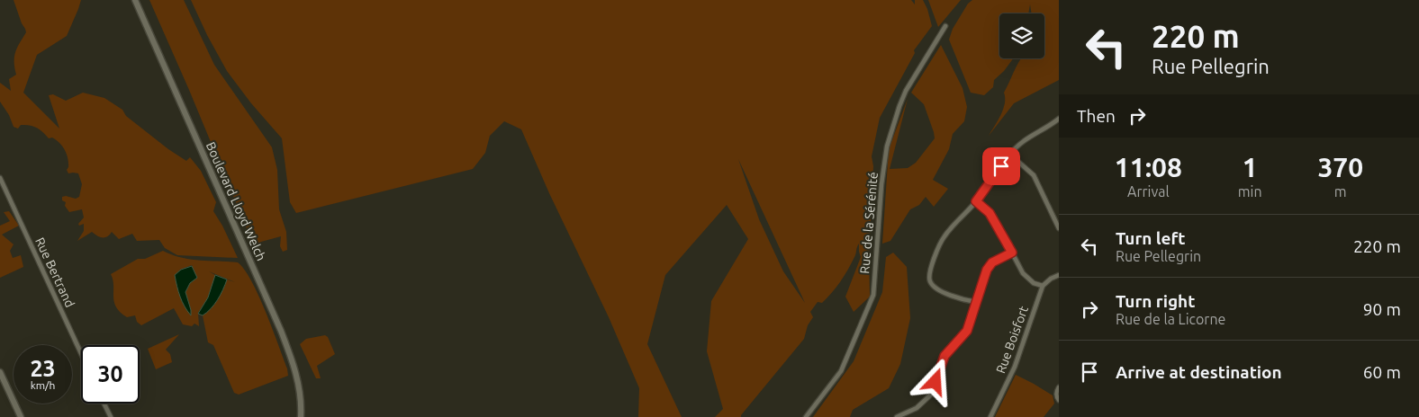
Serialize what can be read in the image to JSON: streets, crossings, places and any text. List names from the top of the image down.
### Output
{
  "streets": {
    "main road": ["Boulevard Lloyd Welch"],
    "street": ["Rue de la Sérénité", "Rue Bertrand", "Rue Boisfort"]
  },
  "page": {
    "turn": ["220 m", "Rue Pellegrin"],
    "then": "Then",
    "eta": [
      "11:08",
      "Arrival",
      "1",
      "min",
      "370",
      "m"
    ],
    "list": [
      {
        "name": "Turn left",
        "note": "Rue Pellegrin",
        "value": "220 m"
      },
      {
        "name": "Turn right",
        "note": "Rue de la Licorne",
        "value": "90 m"
      },
      {
        "name": "Arrive at destination",
        "value": "60 m"
      }
    ],
    "speed": "23 km/h",
    "limit": "30"
  }
}
